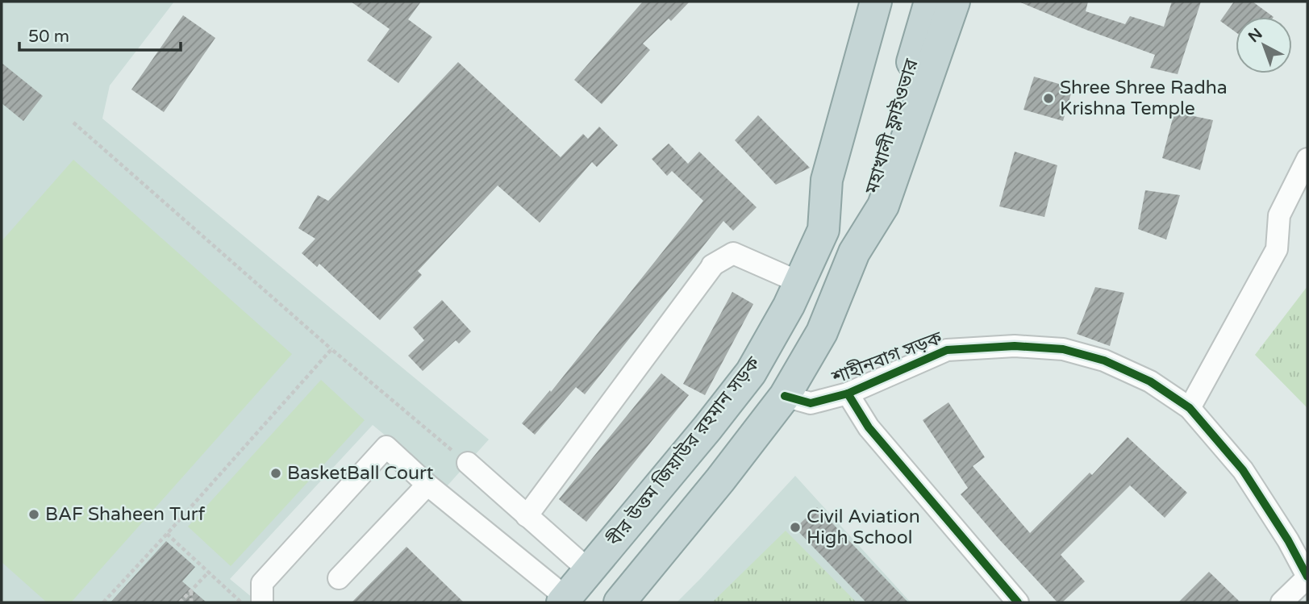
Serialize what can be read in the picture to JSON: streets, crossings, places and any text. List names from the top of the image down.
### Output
{
  "streets": {
    "highway": ["মহাখালী ফ্লাইওভার", "বীর উত্তম জিয়াউর রহমান সড়ক"],
    "street": ["শাহীনবাগ সড়ক"]
  },
  "crossings": [
    ["মহাখালী ফ্লাইওভার", "বীর উত্তম জিয়াউর রহমান সড়ক"]
  ],
  "places": [
    "Shree Shree Radha Krishna Temple",
    "BasketBall Court",
    "BAF Shaheen Turf",
    "Civil Aviation High School"
  ],
  "scale_bar": "50 m",
  "north": "top left"
}
